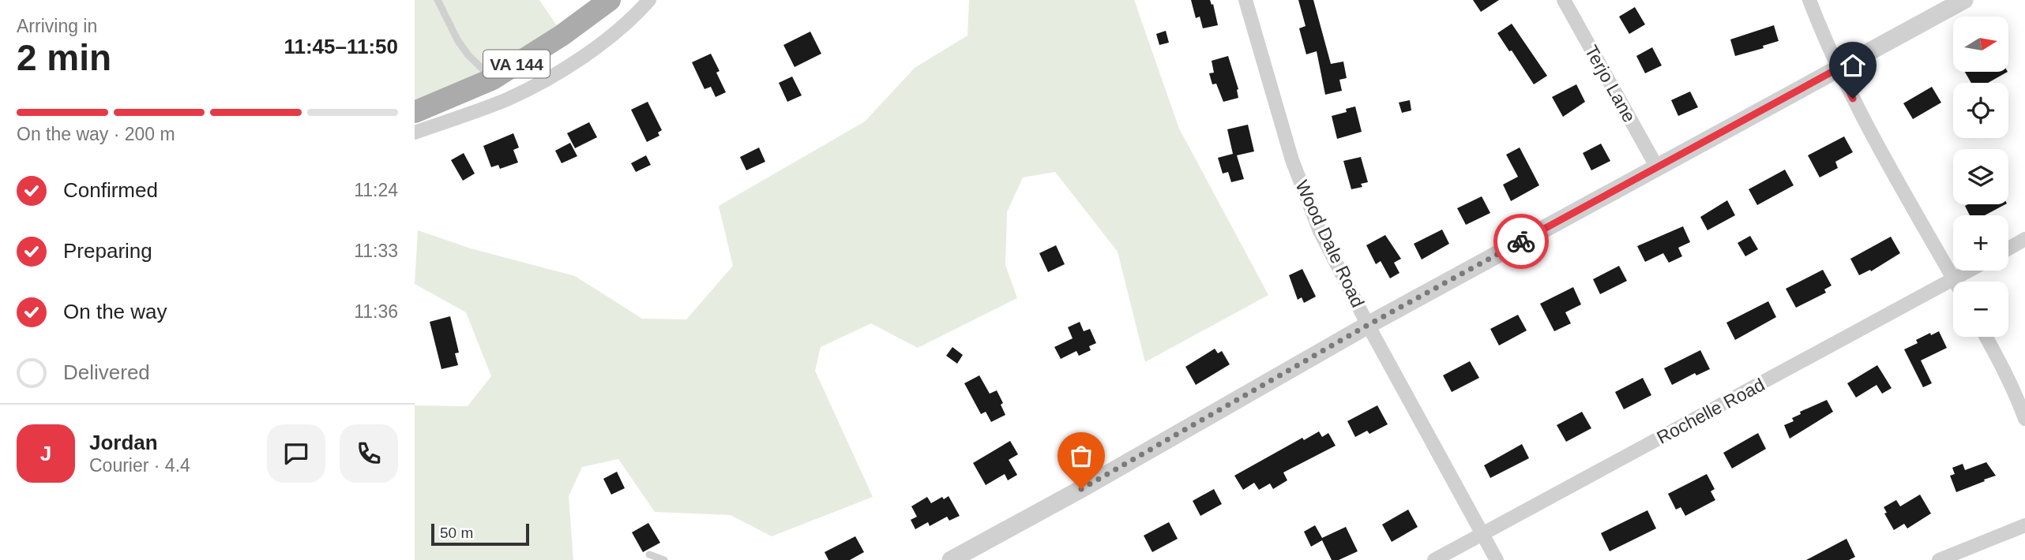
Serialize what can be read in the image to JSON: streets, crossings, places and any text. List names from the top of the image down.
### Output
{
  "streets": {
    "main road": ["VA 144"],
    "street": ["Terjo Lane", "Wood Dale Road", "Rochelle Road"]
  },
  "crossings": [
    ["Wood Dale Road", "Rochelle Road"]
  ],
  "scale_bar": "50 m",
  "north": "right",
  "page": {
    "heading": ["2 min", "Arriving in", "11:45–11:50"],
    "panel": ["Jordan", "Courier · 4.4"],
    "map_buttons": ["+", "−"],
    "bar": "On the way · 200 m",
    "list": [
      ["Confirmed", "11:24"],
      ["Preparing", "11:33"],
      ["On the way", "11:36"],
      "Delivered"
    ],
    "round": "J",
    "scale": "50 m"
  }
}
